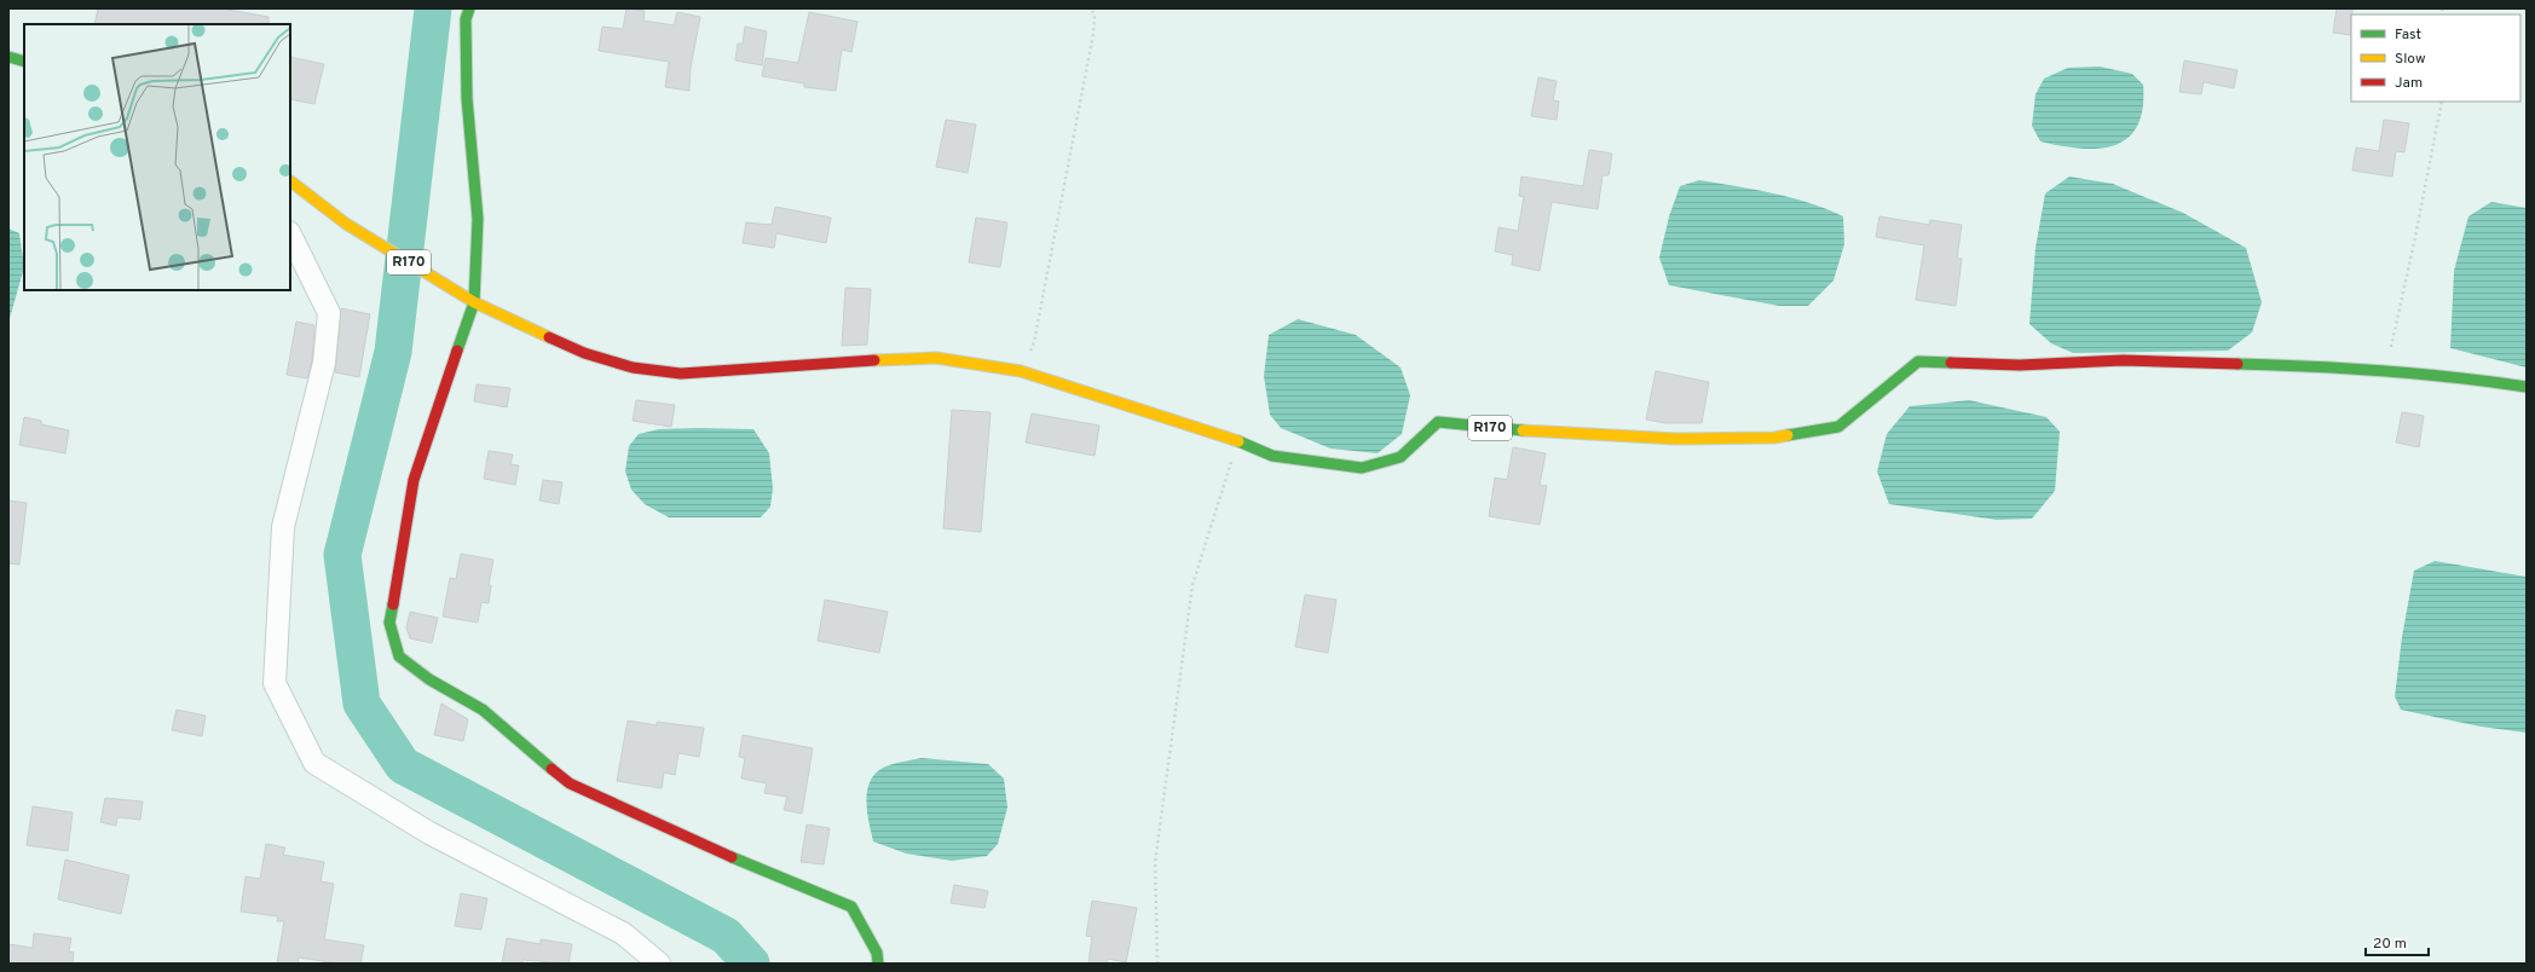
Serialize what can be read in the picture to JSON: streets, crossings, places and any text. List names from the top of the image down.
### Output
{
  "streets": {
    "main road": ["R170"]
  },
  "legend": ["Fast", "Slow", "Jam"],
  "scale_bar": "20 m"
}
